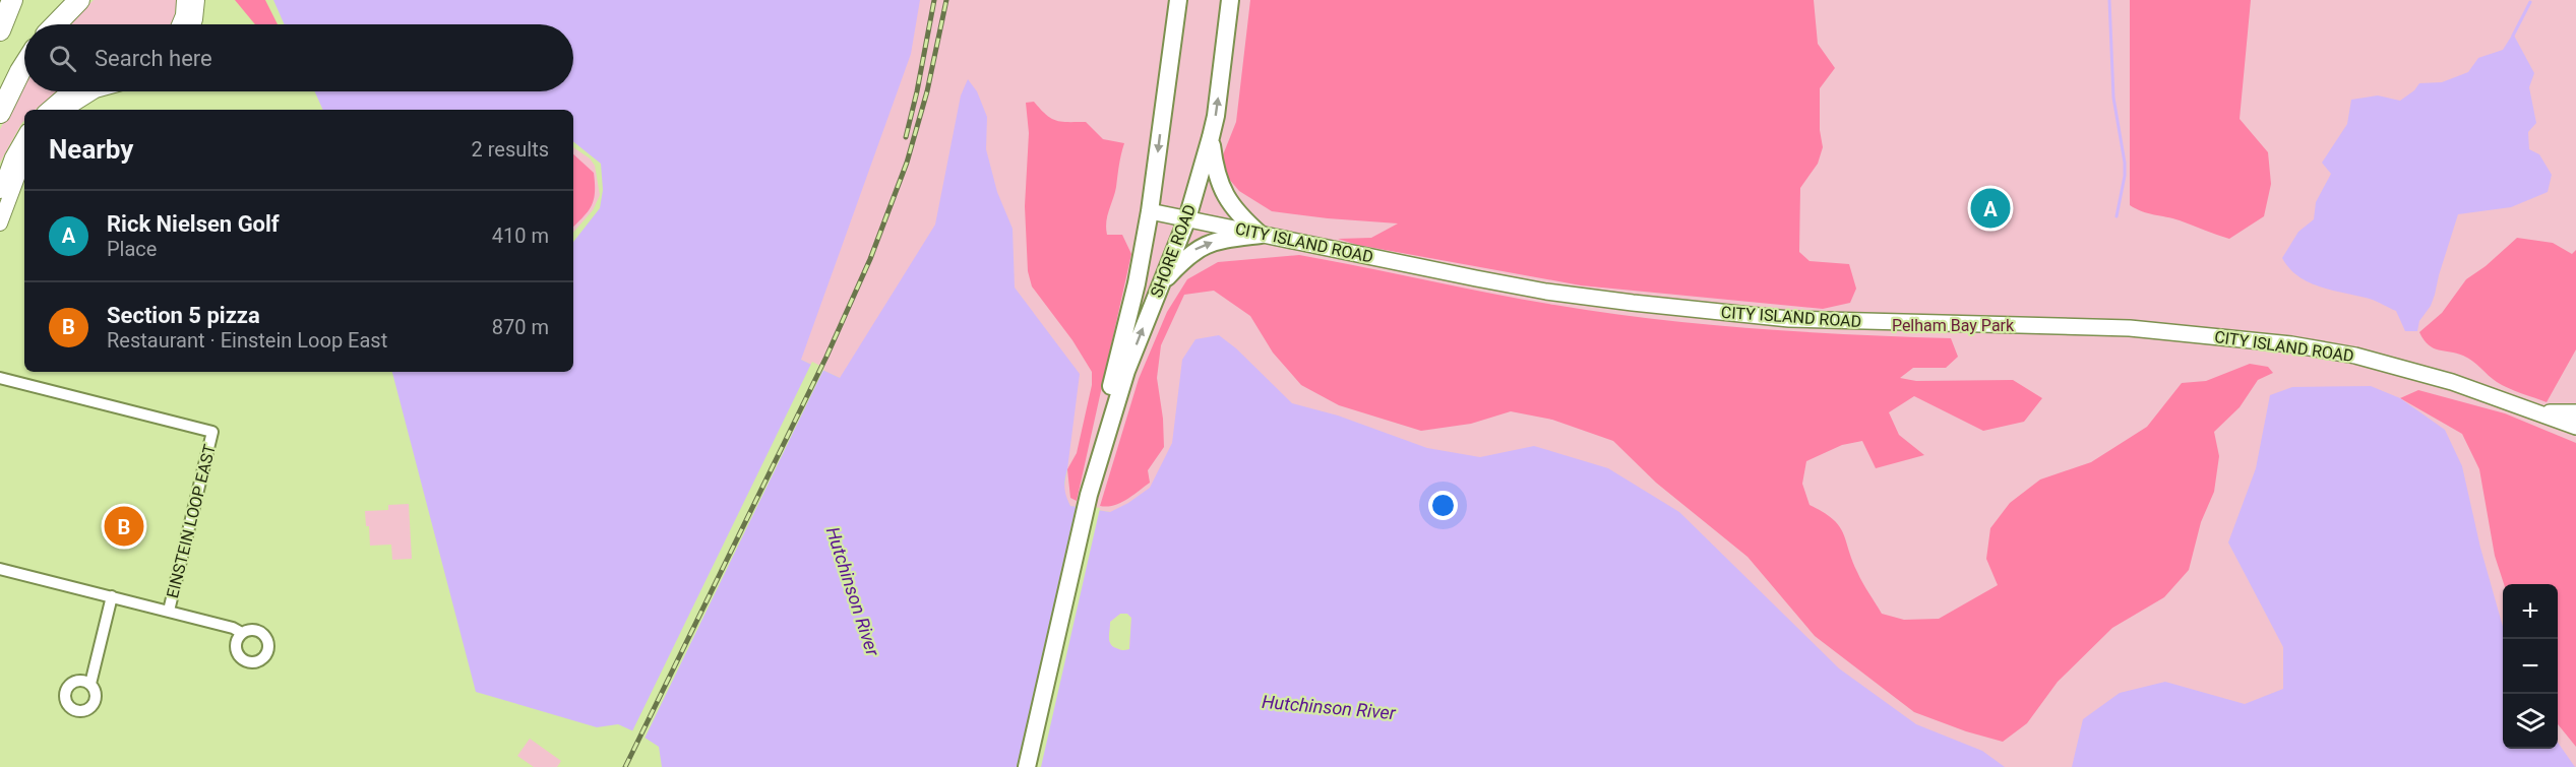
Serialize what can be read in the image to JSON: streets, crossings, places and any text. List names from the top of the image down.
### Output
{
  "streets": {
    "main road": ["CITY ISLAND ROAD", "SHORE ROAD"],
    "street": ["EINSTEIN LOOP EAST"]
  },
  "crossings": [
    ["CITY ISLAND ROAD", "SHORE ROAD"]
  ],
  "water": ["Hutchinson River"],
  "parks": ["Pelham Bay Park"],
  "page": {
    "search": "Search here",
    "heading": ["Nearby", "2 results"],
    "pins": ["A", "B"],
    "list": [
      {
        "mark": "A",
        "name": "Rick Nielsen Golf",
        "note": "Place",
        "value": "410 m"
      },
      {
        "mark": "B",
        "name": "Section 5 pizza",
        "note": "Restaurant · Einstein Loop East",
        "value": "870 m"
      }
    ],
    "map_buttons": ["+", "−"]
  }
}
